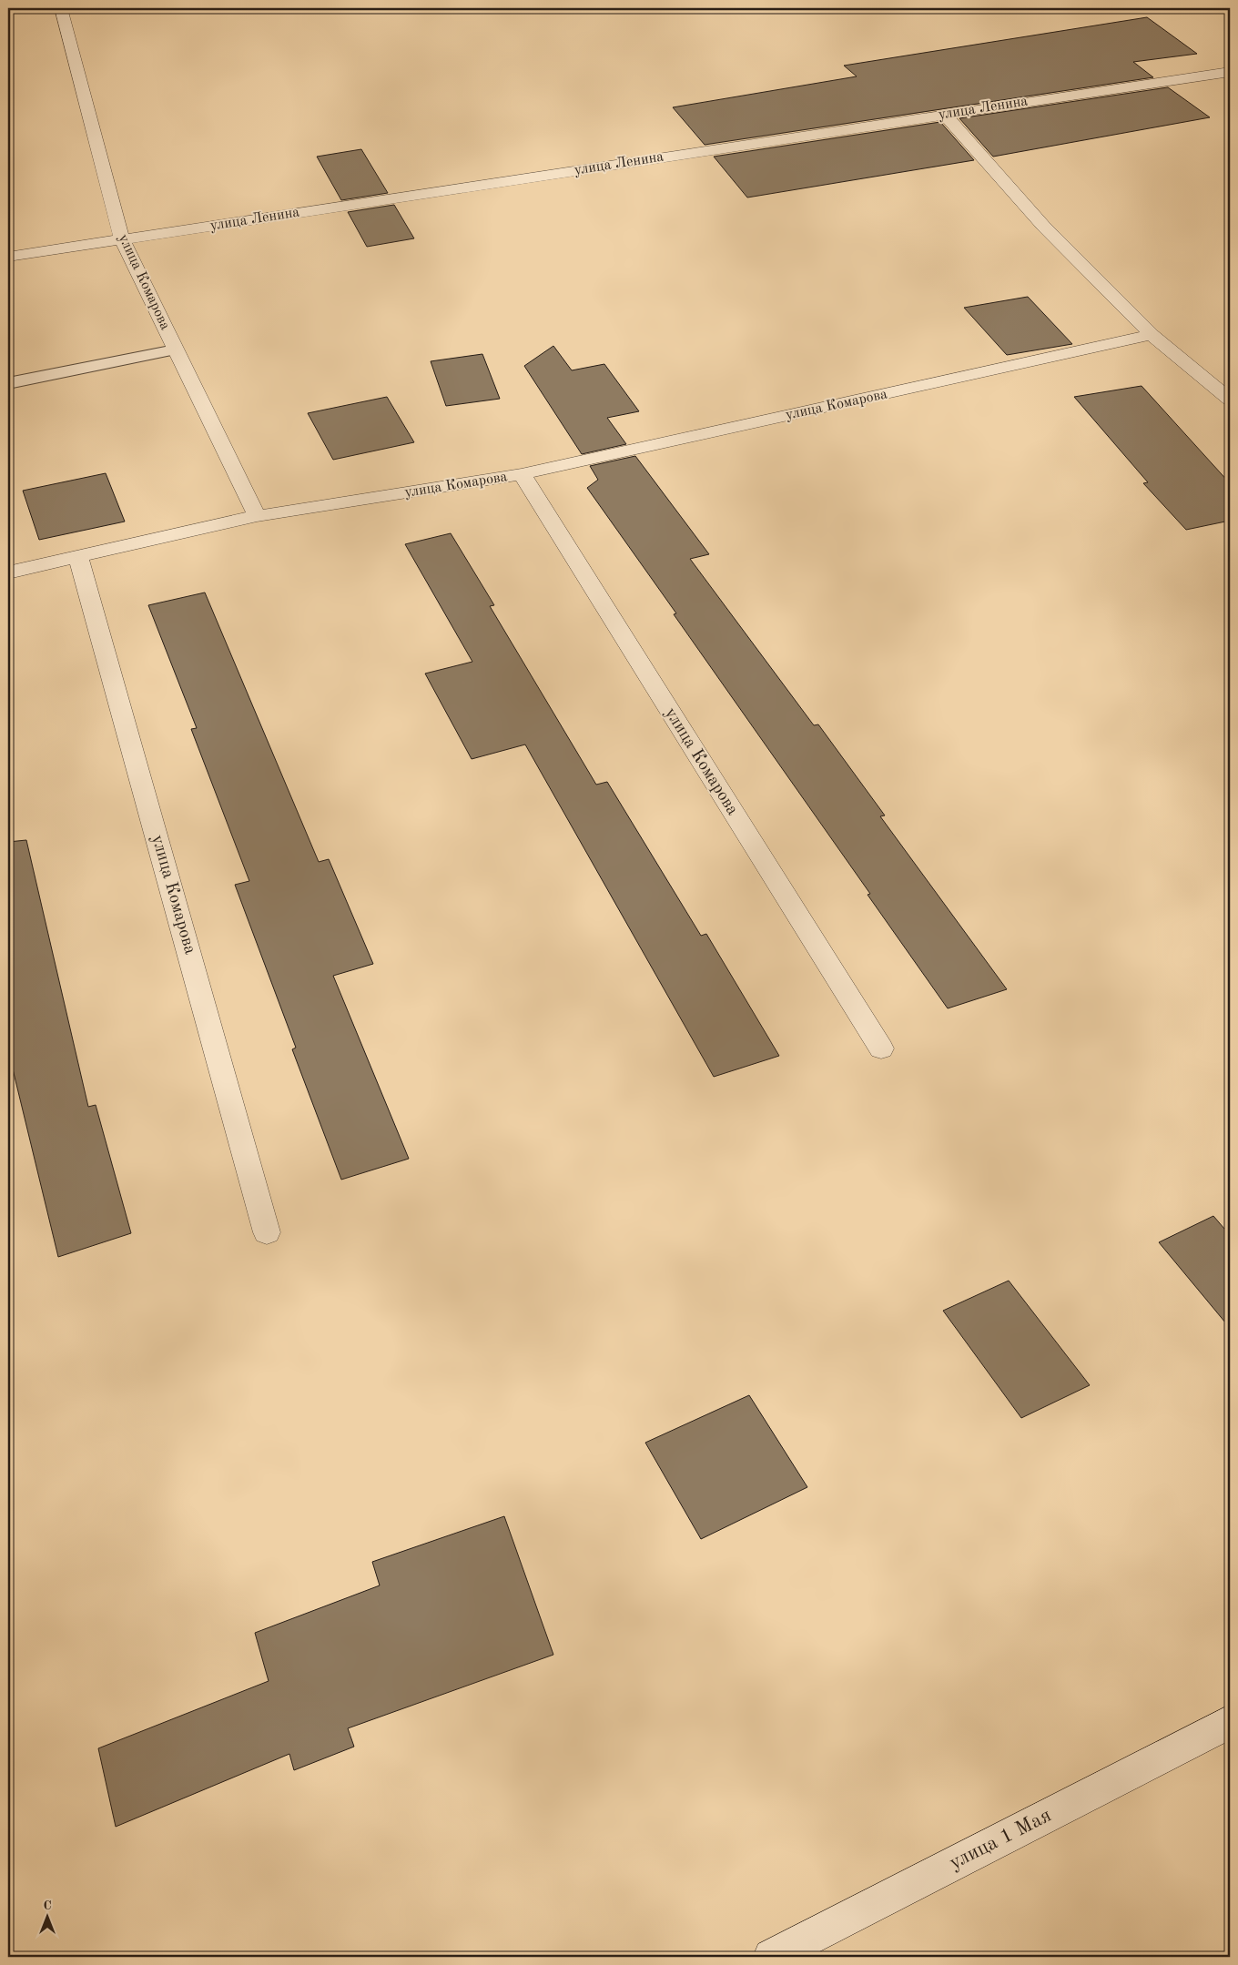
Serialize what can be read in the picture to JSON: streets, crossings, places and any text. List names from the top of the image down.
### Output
{
  "streets": {
    "street": ["улица Ленина", "улица Комарова", "улица 1 Мая"]
  },
  "crossings": [
    ["улица Ленина", "улица Комарова"]
  ],
  "north": "top"
}
